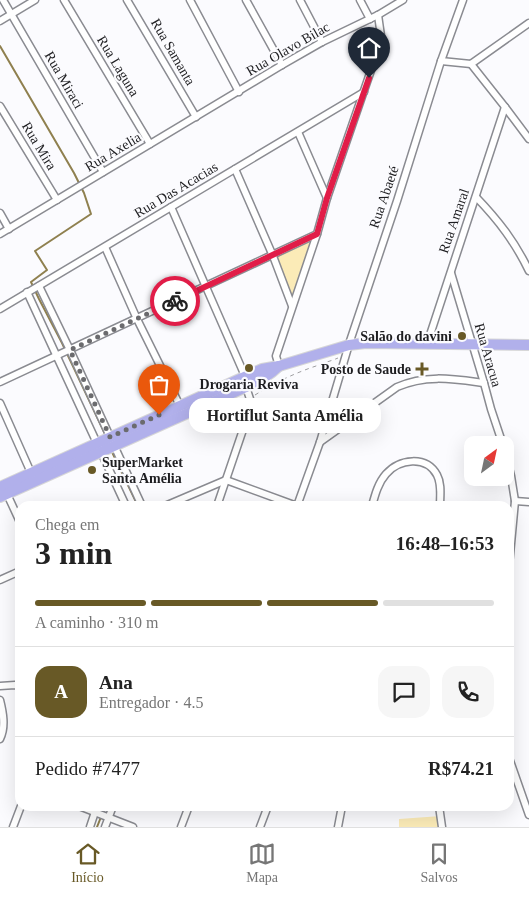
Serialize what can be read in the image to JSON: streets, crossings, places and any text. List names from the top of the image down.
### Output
{
  "streets": {
    "street": [
      "Rua Olavo Bilac",
      "Rua Samanta",
      "Rua Laguna",
      "Rua Miraci",
      "Rua Mira",
      "Rua Axelia",
      "Rua Das Acacias",
      "Rua Abaeté",
      "Rua Amaral",
      "Rua Aracua"
    ]
  },
  "crossings": [
    ["Rua Olavo Bilac", "Rua Axelia"],
    ["Rua Samanta", "Rua Axelia"],
    ["Rua Laguna", "Rua Axelia"],
    ["Rua Miraci", "Rua Axelia"],
    ["Rua Mira", "Rua Axelia"],
    ["Rua Amaral", "Rua Aracua"]
  ],
  "places": {
    "other": [
      "Salão do davini",
      "Drogaria Reviva",
      "Hortiflut Santa Amélia",
      "SuperMarket Santa Amélia"
    ],
    "health": ["Posto de Saude"]
  },
  "north": "top right",
  "page": {
    "bubble": "Hortiflut Santa Amélia",
    "heading": ["3 min", "Chega em", "16:48–16:53"],
    "panel": [
      "Ana",
      "Entregador · 4.5",
      "Pedido #7477",
      "R$74.21"
    ],
    "bar": "A caminho · 310 m",
    "round": "A",
    "tabs": ["Início", "Mapa", "Salvos"]
  }
}
